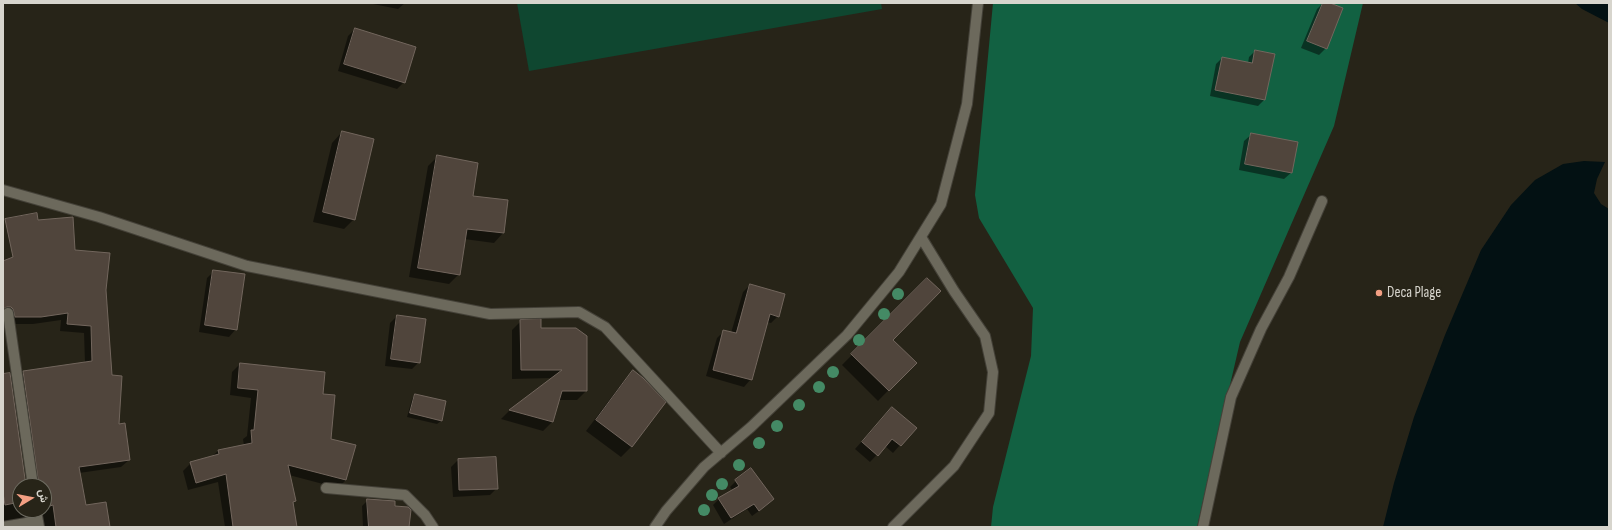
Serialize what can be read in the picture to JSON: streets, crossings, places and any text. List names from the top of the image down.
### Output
{
  "places": ["Deca Plage"],
  "north": "right"
}
